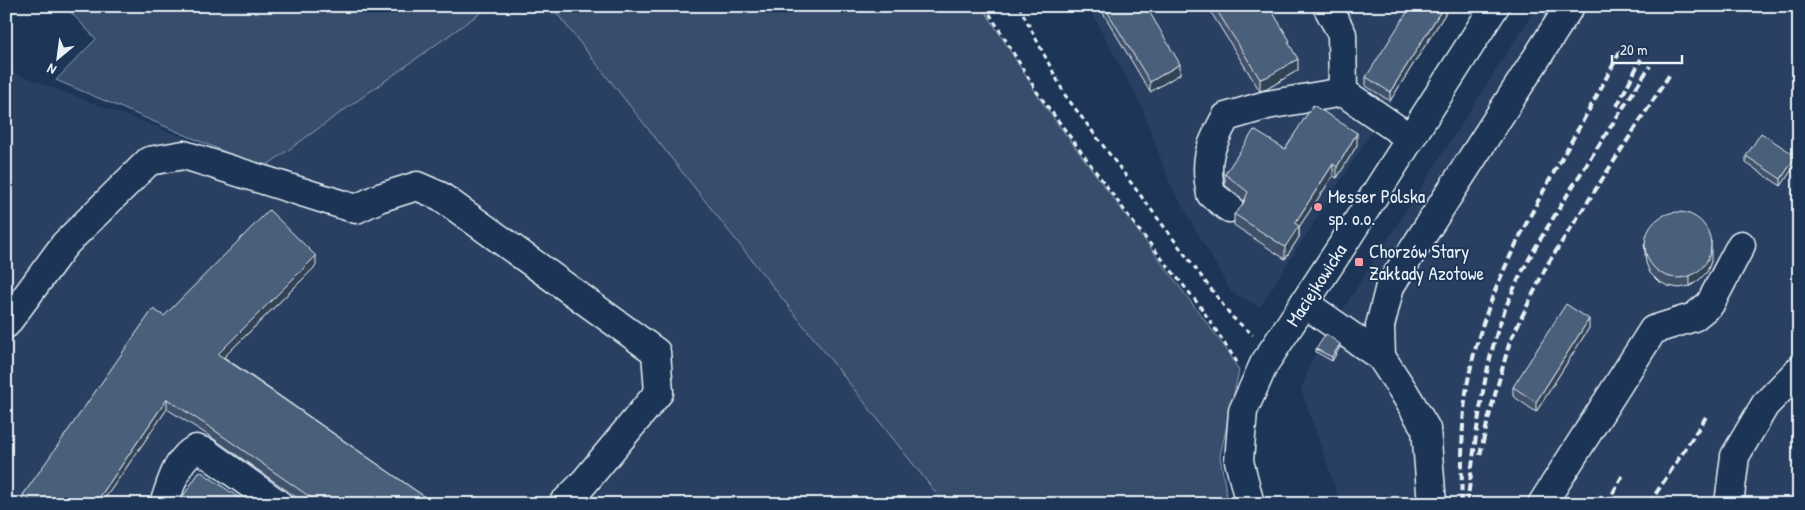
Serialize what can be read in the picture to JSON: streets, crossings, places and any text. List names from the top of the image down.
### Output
{
  "streets": {
    "street": ["Maciejkowicka"]
  },
  "places": {
    "other": ["Messer Polska sp. o.o."],
    "transit": ["Chorzów Stary Zakłady Azotowe"]
  },
  "scale_bar": "20 m",
  "north": "bottom left"
}
